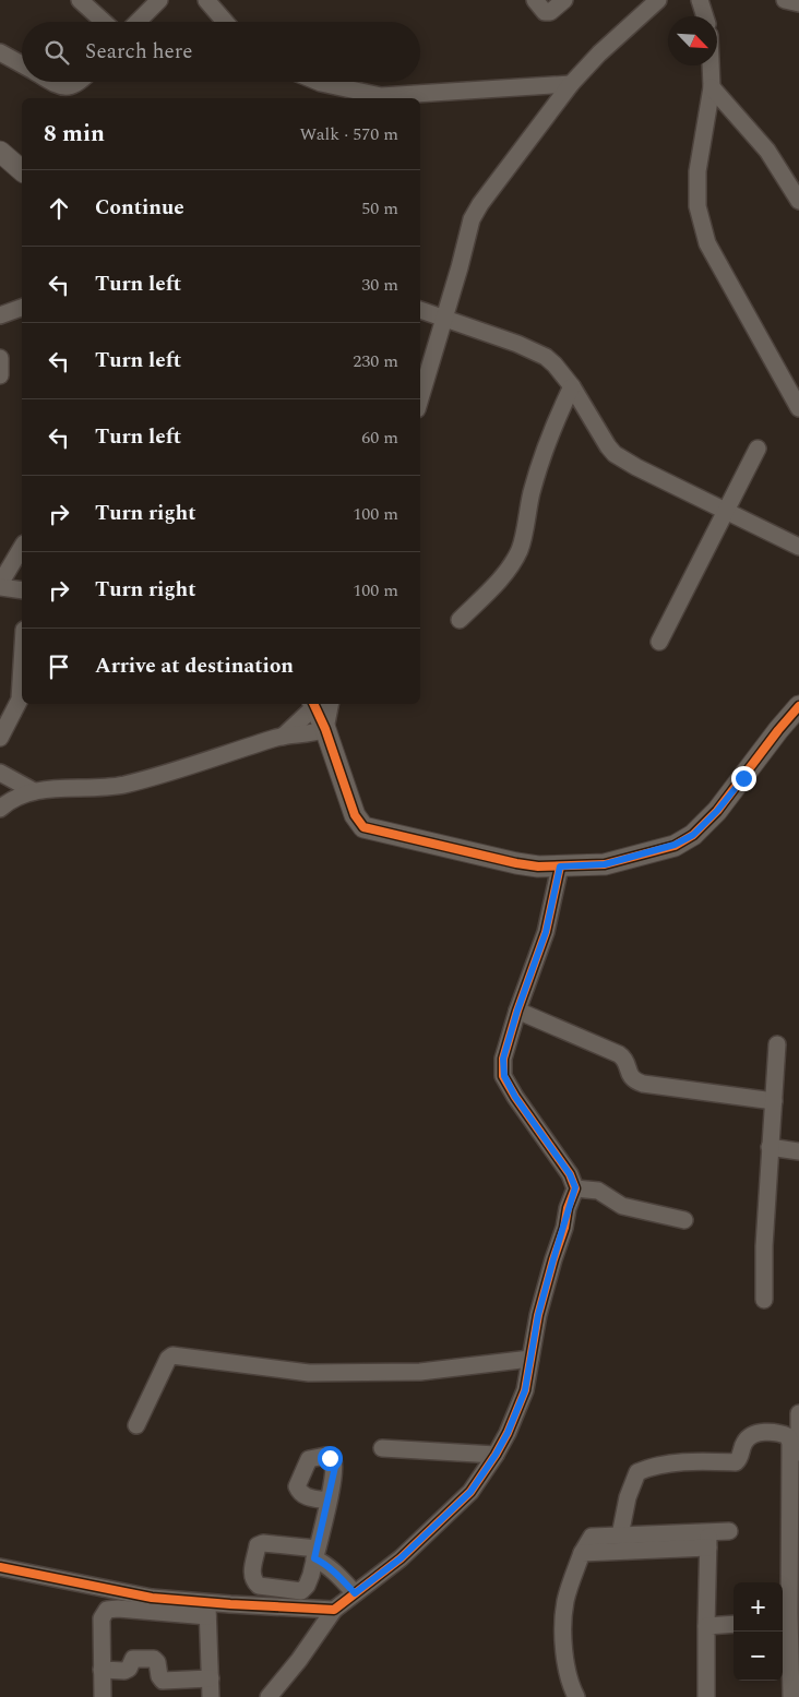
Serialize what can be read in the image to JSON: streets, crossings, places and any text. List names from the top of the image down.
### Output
{
  "north": "bottom right",
  "page": {
    "search": "Search here",
    "heading": ["8 min", "Walk · 570 m"],
    "list": [
      ["Continue", "50 m"],
      ["Turn left", "30 m"],
      ["Turn left", "230 m"],
      ["Turn left", "60 m"],
      ["Turn right", "100 m"],
      ["Turn right", "100 m"],
      "Arrive at destination"
    ],
    "map_buttons": ["+", "−"]
  }
}
